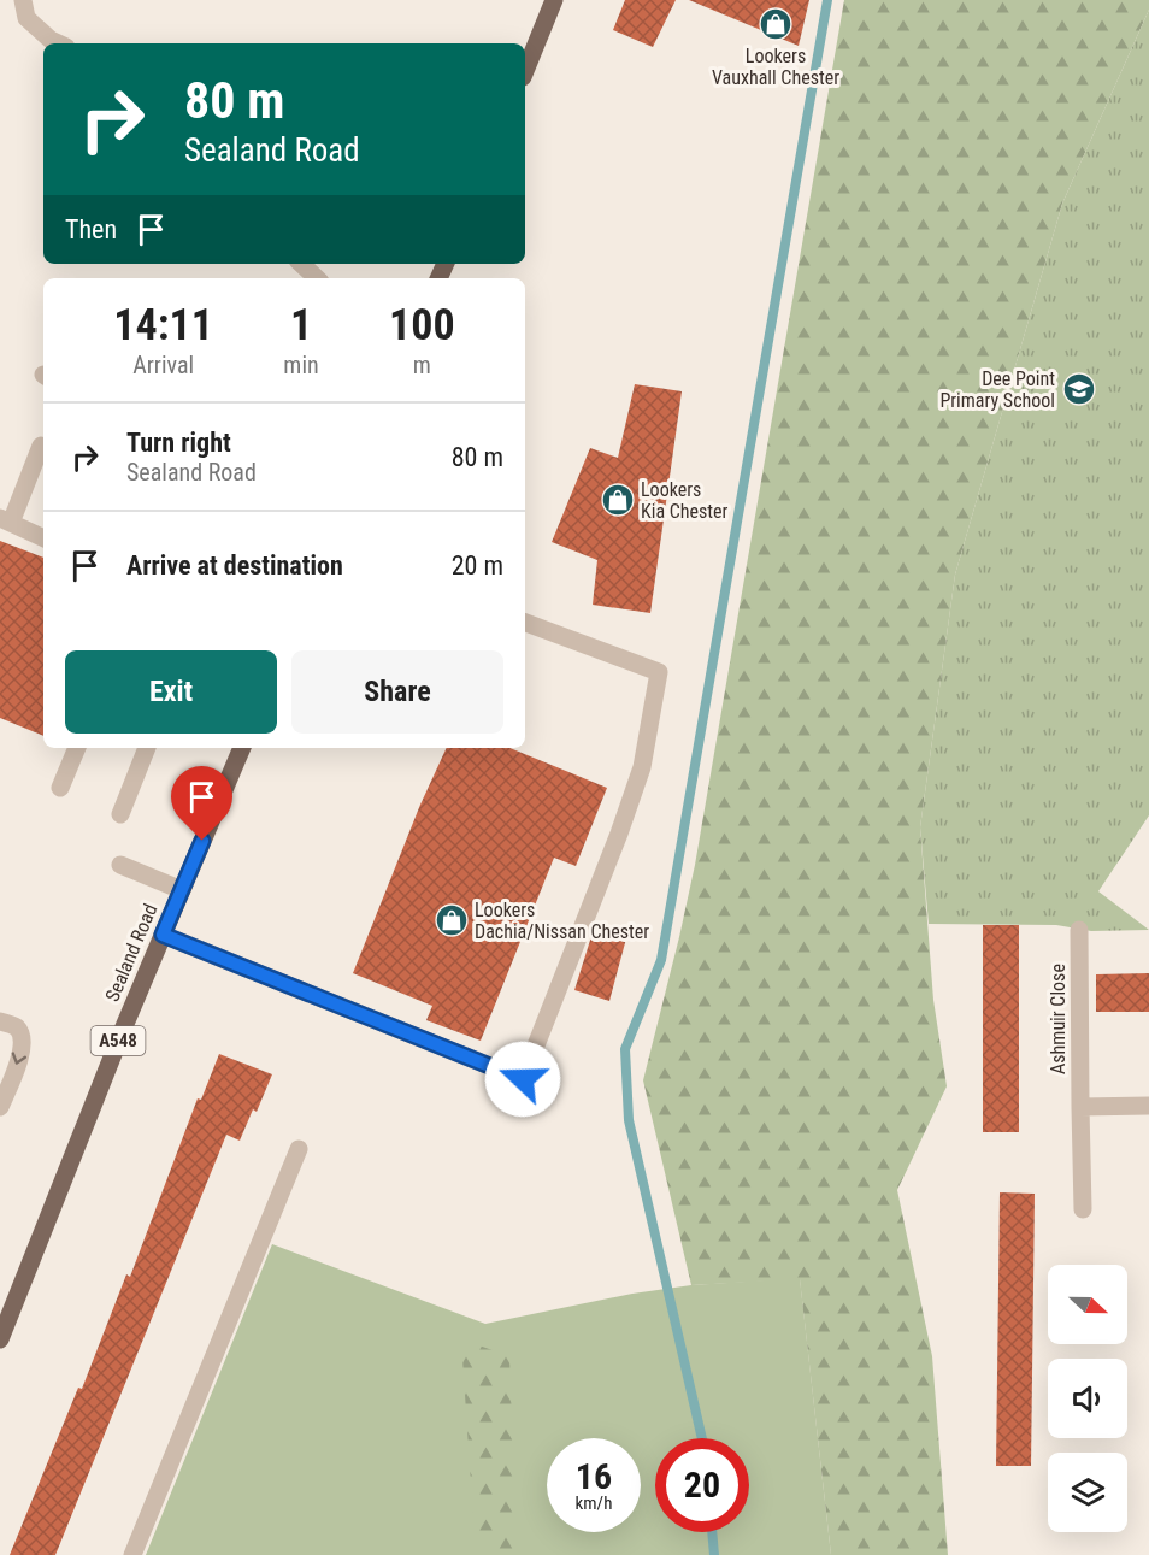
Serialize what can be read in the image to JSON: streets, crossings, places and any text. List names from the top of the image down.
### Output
{
  "streets": {
    "main road": ["Sealand Road", "A548"],
    "street": ["Ashmuir Close"]
  },
  "places": {
    "shop": ["Lookers Vauxhall Chester", "Lookers Kia Chester", "Lookers Dachia/Nissan Chester"],
    "school or university": ["Dee Point Primary School"]
  },
  "north": "right",
  "page": {
    "turn": ["80 m", "Sealand Road"],
    "then": "Then",
    "eta": [
      "14:11",
      "Arrival",
      "1",
      "min",
      "100",
      "m"
    ],
    "list": [
      {
        "name": "Turn right",
        "note": "Sealand Road",
        "value": "80 m"
      },
      {
        "name": "Arrive at destination",
        "value": "20 m"
      }
    ],
    "buttons": ["Exit", "Share"],
    "speed": "16 km/h",
    "limit": "20"
  }
}
